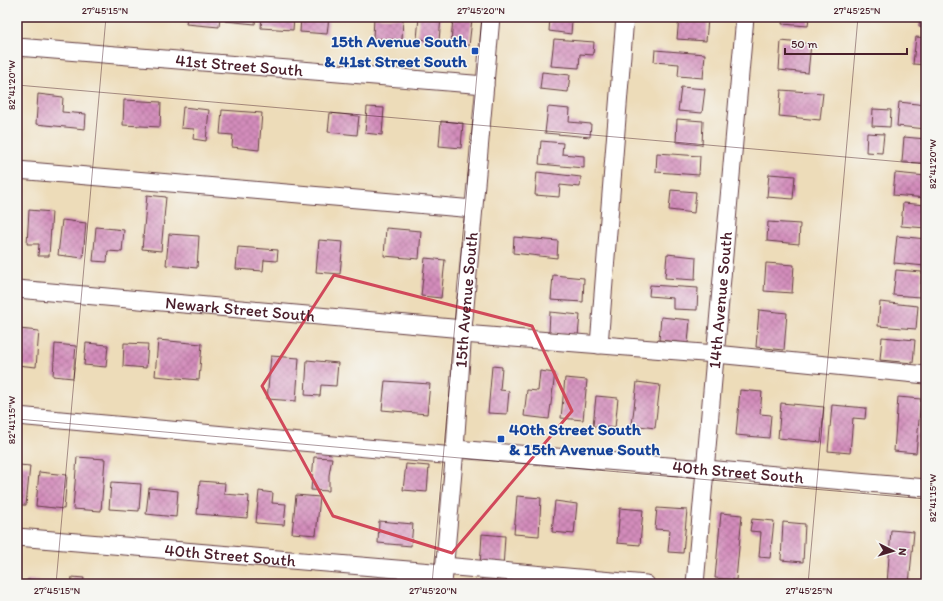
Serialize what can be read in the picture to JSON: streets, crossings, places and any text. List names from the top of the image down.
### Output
{
  "streets": {
    "street": [
      "41st Street South",
      "15th Avenue South",
      "14th Avenue South",
      "Newark Street South",
      "40th Street South"
    ]
  },
  "crossings": [
    ["41st Street South", "15th Avenue South"],
    ["15th Avenue South", "Newark Street South"],
    ["15th Avenue South", "40th Street South"],
    ["14th Avenue South", "Newark Street South"],
    ["14th Avenue South", "40th Street South"]
  ],
  "places": {
    "transit": ["15th Avenue South & 41st Street South", "40th Street South & 15th Avenue South"]
  },
  "scale_bar": "50 m",
  "north": "right",
  "coordinates": [
    "27°45'15\"N",
    "27°45'20\"N",
    "27°45'25\"N",
    "82°41'20\"W",
    "82°41'15\"W"
  ]
}
